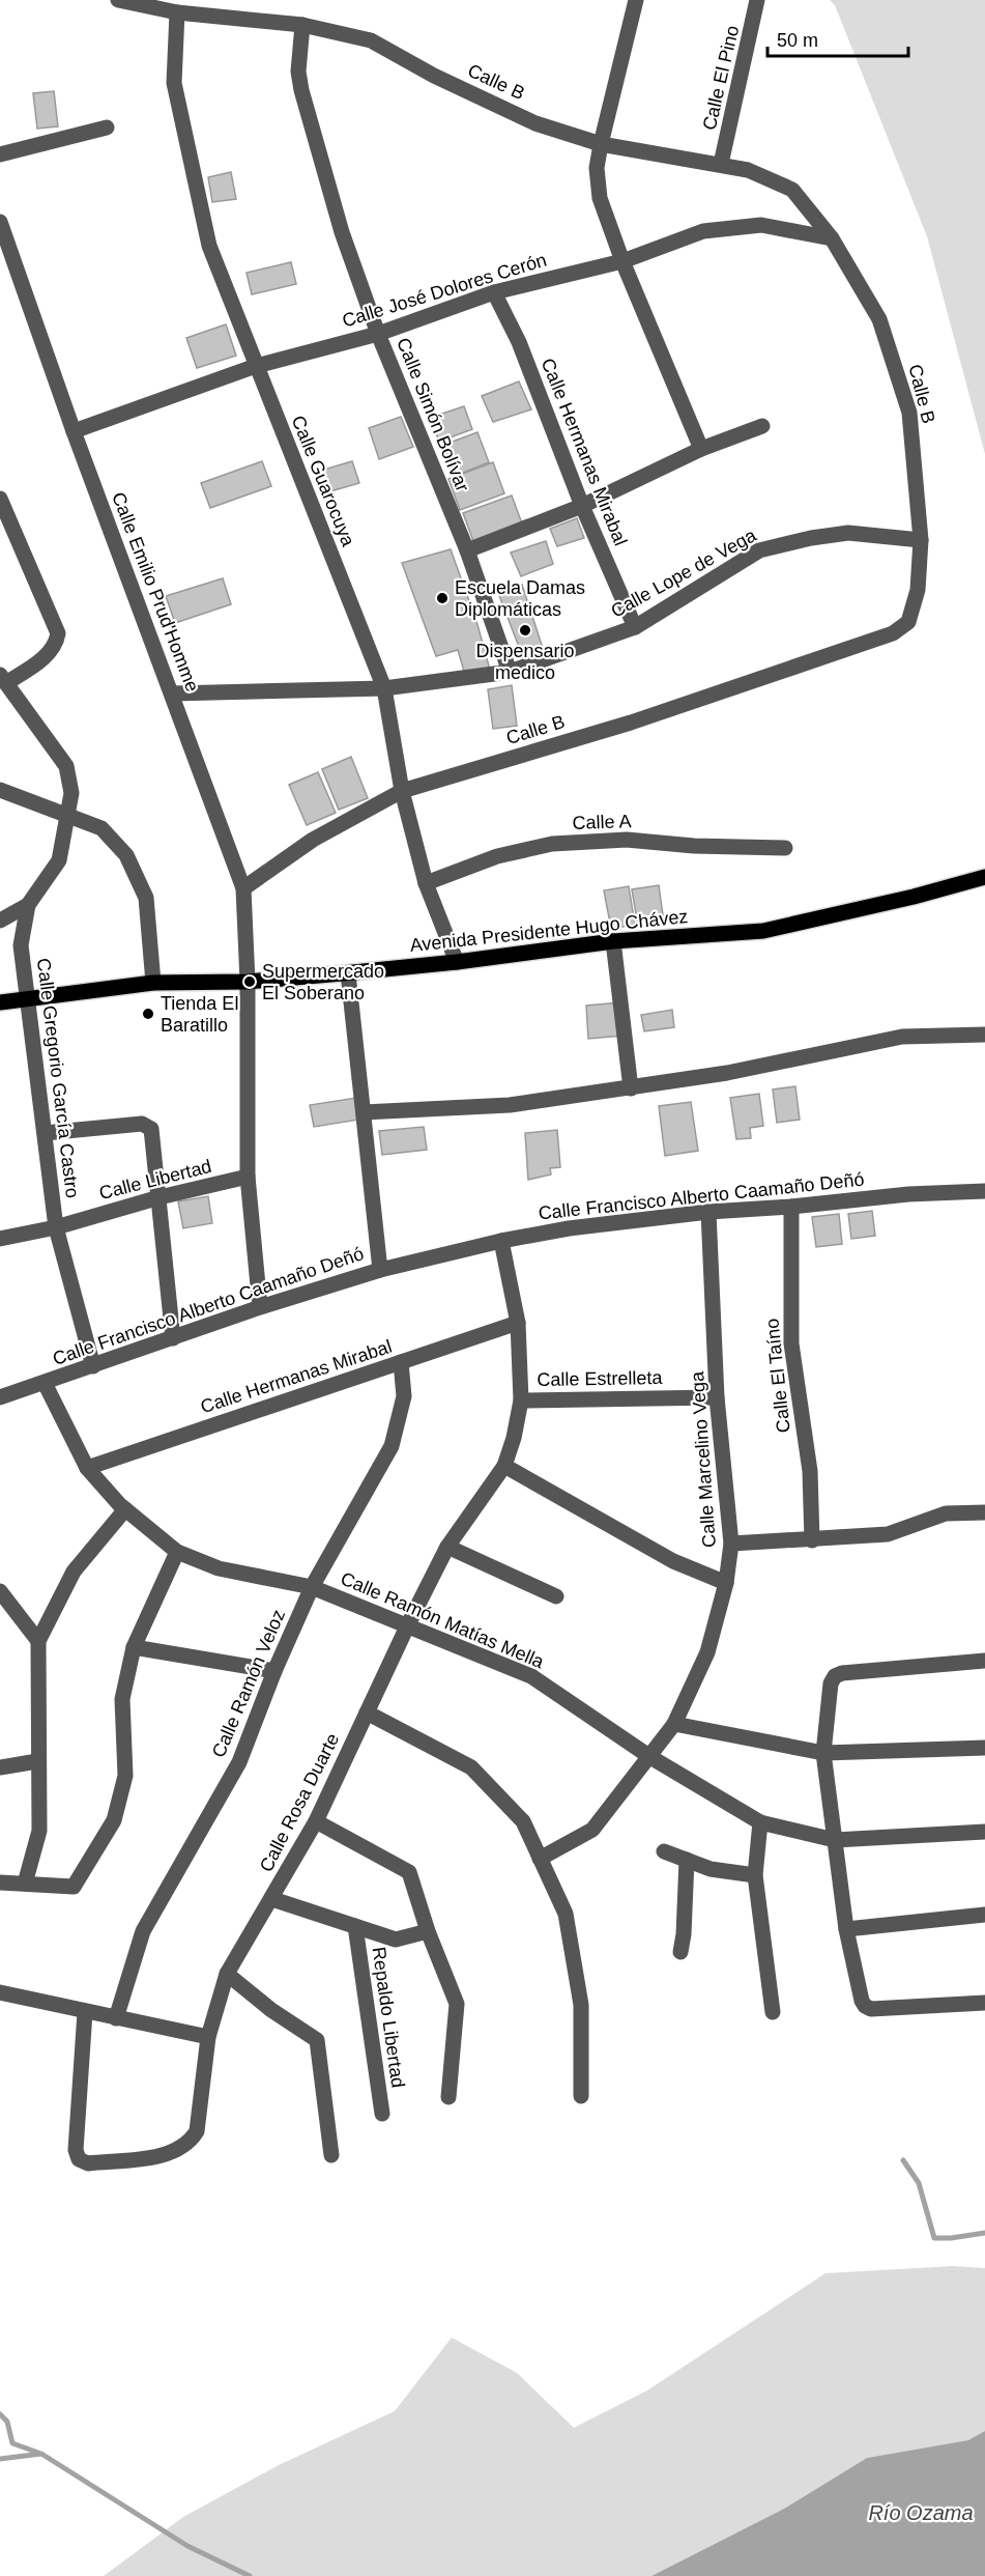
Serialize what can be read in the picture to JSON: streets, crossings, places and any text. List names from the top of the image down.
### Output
{
  "streets": {
    "main road": ["Avenida Presidente Hugo Chávez"],
    "street": [
      "Calle El Pino",
      "Calle B",
      "Calle José Dolores Cerón",
      "Calle Simón Bolívar",
      "Calle Hermanas Mirabal",
      "Calle Guarocuya",
      "Calle Lope de Vega",
      "Calle Emilio Prud'Homme",
      "Calle A",
      "Calle Gregorio García Castro",
      "Calle Libertad",
      "Calle Francisco Alberto Caamaño Deñó",
      "Calle El Taíno",
      "Calle Estrelleta",
      "Calle Marcelino Vega",
      "Calle Ramón Matías Mella",
      "Calle Ramón Veloz",
      "Calle Rosa Duarte",
      "Repaldo Libertad"
    ]
  },
  "crossings": [
    ["Calle El Pino", "Calle B"],
    ["Calle B", "Calle José Dolores Cerón"],
    ["Calle B", "Calle Simón Bolívar"],
    ["Calle B", "Calle Guarocuya"],
    ["Calle B", "Calle Lope de Vega"],
    ["Calle B", "Calle Emilio Prud'Homme"],
    ["Calle José Dolores Cerón", "Calle Simón Bolívar"],
    ["Calle José Dolores Cerón", "Calle Hermanas Mirabal"],
    ["Calle José Dolores Cerón", "Calle Guarocuya"],
    ["Calle José Dolores Cerón", "Calle Emilio Prud'Homme"],
    ["Calle Simón Bolívar", "Calle Lope de Vega"],
    ["Calle Hermanas Mirabal", "Calle Lope de Vega"],
    ["Calle Hermanas Mirabal", "Calle Ramón Matías Mella"],
    ["Calle Hermanas Mirabal", "Calle Ramón Veloz"],
    ["Calle Hermanas Mirabal", "Calle Rosa Duarte"],
    ["Calle Guarocuya", "Calle Lope de Vega"],
    ["Calle Guarocuya", "Calle A"],
    ["Calle Guarocuya", "Avenida Presidente Hugo Chávez"],
    ["Calle Lope de Vega", "Calle Emilio Prud'Homme"],
    ["Calle Emilio Prud'Homme", "Avenida Presidente Hugo Chávez"],
    ["Calle Emilio Prud'Homme", "Calle Libertad"],
    ["Calle Emilio Prud'Homme", "Calle Francisco Alberto Caamaño Deñó"],
    ["Avenida Presidente Hugo Chávez", "Calle Gregorio García Castro"],
    ["Calle Gregorio García Castro", "Calle Libertad"],
    ["Calle Gregorio García Castro", "Calle Francisco Alberto Caamaño Deñó"],
    ["Calle Francisco Alberto Caamaño Deñó", "Calle El Taíno"],
    ["Calle Francisco Alberto Caamaño Deñó", "Calle Marcelino Vega"],
    ["Calle Francisco Alberto Caamaño Deñó", "Calle Ramón Matías Mella"],
    ["Calle Francisco Alberto Caamaño Deñó", "Calle Rosa Duarte"],
    ["Calle Estrelleta", "Calle Marcelino Vega"],
    ["Calle Estrelleta", "Calle Rosa Duarte"],
    ["Calle Marcelino Vega", "Calle Ramón Matías Mella"],
    ["Calle Ramón Matías Mella", "Calle Ramón Veloz"],
    ["Calle Ramón Matías Mella", "Calle Rosa Duarte"]
  ],
  "water": ["Río Ozama"],
  "places": [
    "Escuela Damas Diplomáticas",
    "Dispensario medico",
    "Supermercado El Soberano",
    "Tienda El Baratillo"
  ],
  "scale_bar": "50 m"
}
